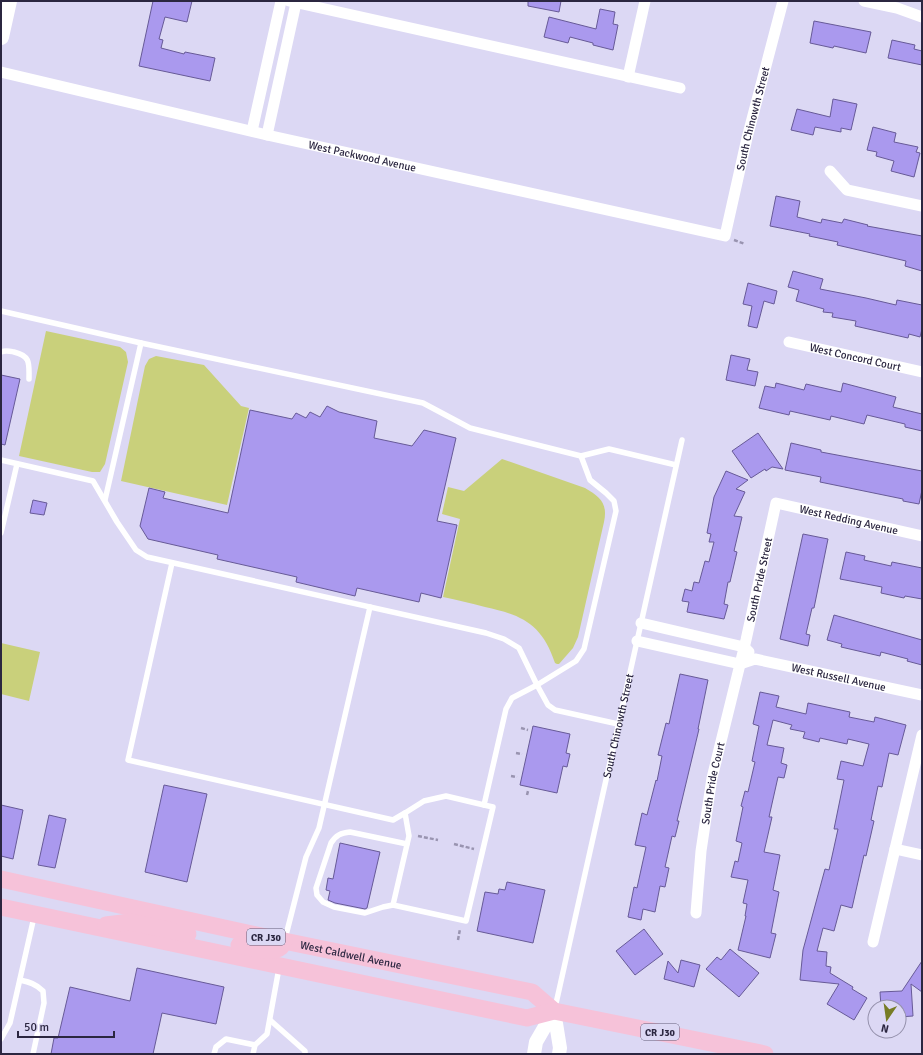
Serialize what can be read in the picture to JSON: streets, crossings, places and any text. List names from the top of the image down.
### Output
{
  "streets": {
    "main road": ["CR J30", "West Caldwell Avenue"],
    "street": [
      "South Chinowth Street",
      "West Packwood Avenue",
      "West Concord Court",
      "West Redding Avenue",
      "South Pride Street",
      "West Russell Avenue",
      "South Pride Court"
    ]
  },
  "crossings": [
    ["South Chinowth Street", "West Packwood Avenue"],
    ["South Chinowth Street", "West Caldwell Avenue"],
    ["West Redding Avenue", "South Pride Street"],
    ["South Pride Street", "West Russell Avenue"],
    ["South Pride Street", "South Pride Court"],
    ["West Russell Avenue", "South Pride Court"]
  ],
  "scale_bar": "50 m",
  "north": "bottom"
}
